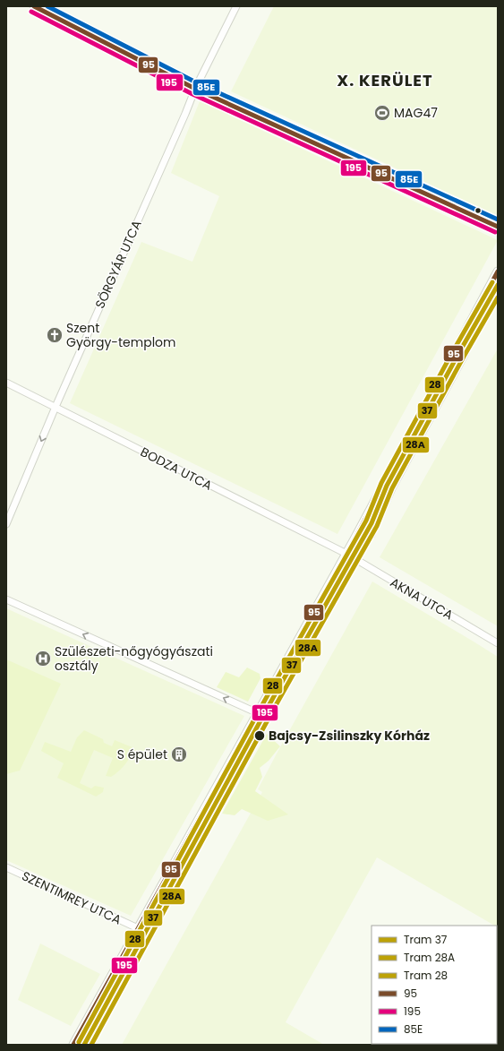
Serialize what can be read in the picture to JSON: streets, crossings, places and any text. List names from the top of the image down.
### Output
{
  "streets": {
    "street": [
      "SÖRGYÁR UTCA",
      "BODZA UTCA",
      "AKNA UTCA",
      "SZENTIMREY UTCA"
    ]
  },
  "crossings": [
    ["SÖRGYÁR UTCA", "BODZA UTCA"],
    ["BODZA UTCA", "AKNA UTCA"]
  ],
  "districts": ["X. KERÜLET"],
  "places": {
    "sports": ["MAG47"],
    "church": ["Szent György-templom"],
    "hospital": ["Szülészeti-nőgyógyászati osztály"],
    "other": ["Bajcsy-Zsilinszky Kórház"],
    "building": ["S épület"]
  },
  "lines": [
    "transit line 95",
    "transit line 85E",
    "transit line 195",
    "tram line 28",
    "tram line 37",
    "tram line 28A"
  ],
  "legend": [
    "Tram 37",
    "Tram 28A",
    "Tram 28",
    "95",
    "195",
    "85E"
  ]
}
